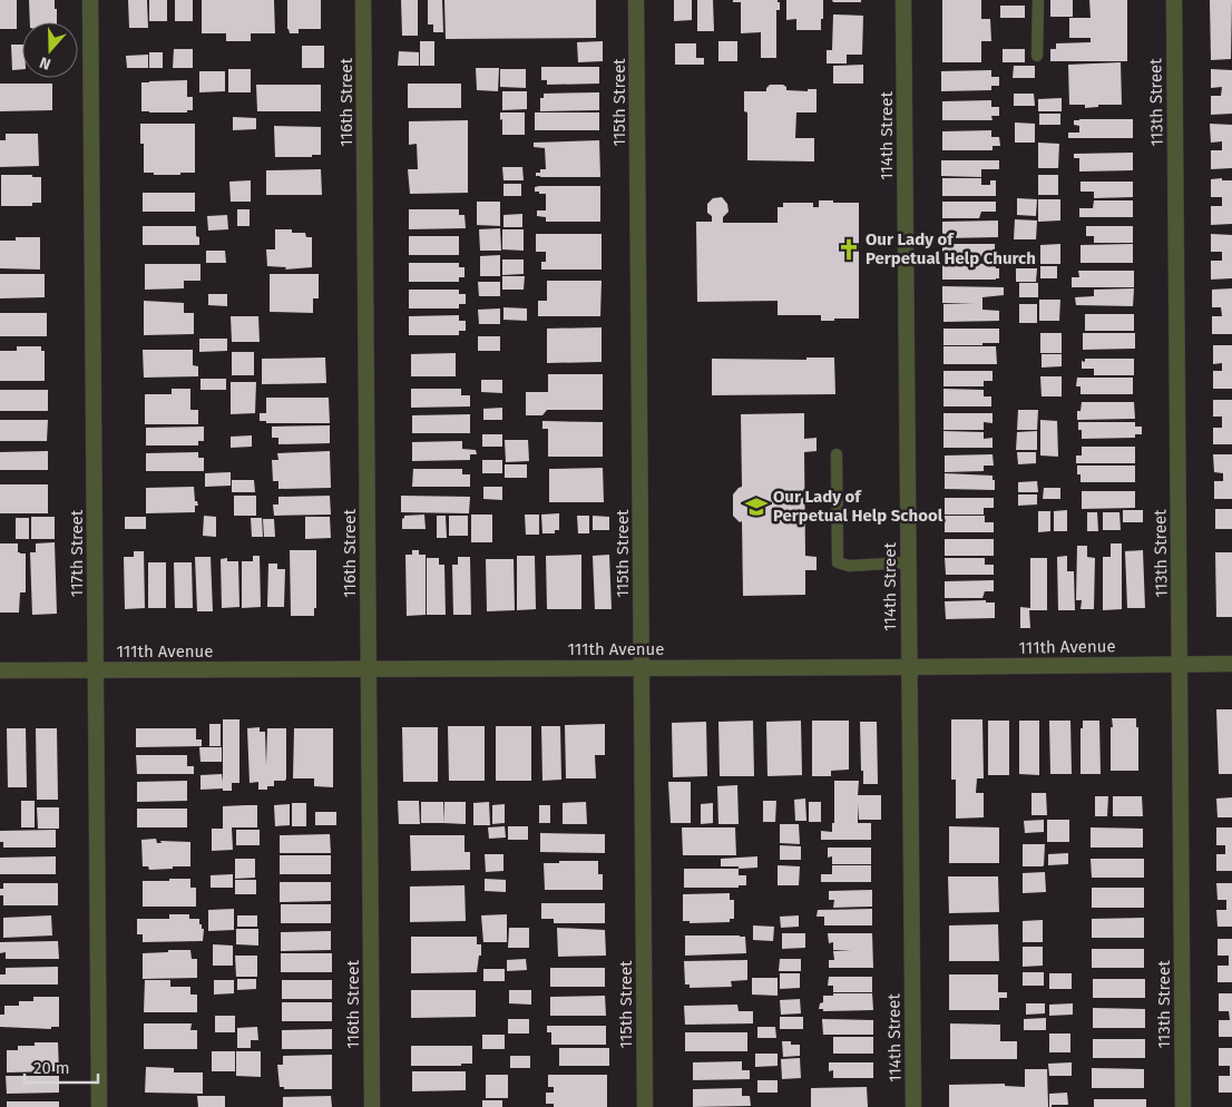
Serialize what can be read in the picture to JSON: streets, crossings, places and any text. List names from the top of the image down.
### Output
{
  "streets": {
    "street": [
      "116th Street",
      "115th Street",
      "113th Street",
      "114th Street",
      "117th Street",
      "111th Avenue"
    ]
  },
  "crossings": [
    ["116th Street", "111th Avenue"],
    ["115th Street", "111th Avenue"],
    ["113th Street", "111th Avenue"],
    ["114th Street", "111th Avenue"],
    ["117th Street", "111th Avenue"]
  ],
  "places": {
    "church": ["Our Lady of Perpetual Help Church"],
    "school or university": ["Our Lady of Perpetual Help School"]
  },
  "scale_bar": "20 m",
  "north": "bottom"
}
